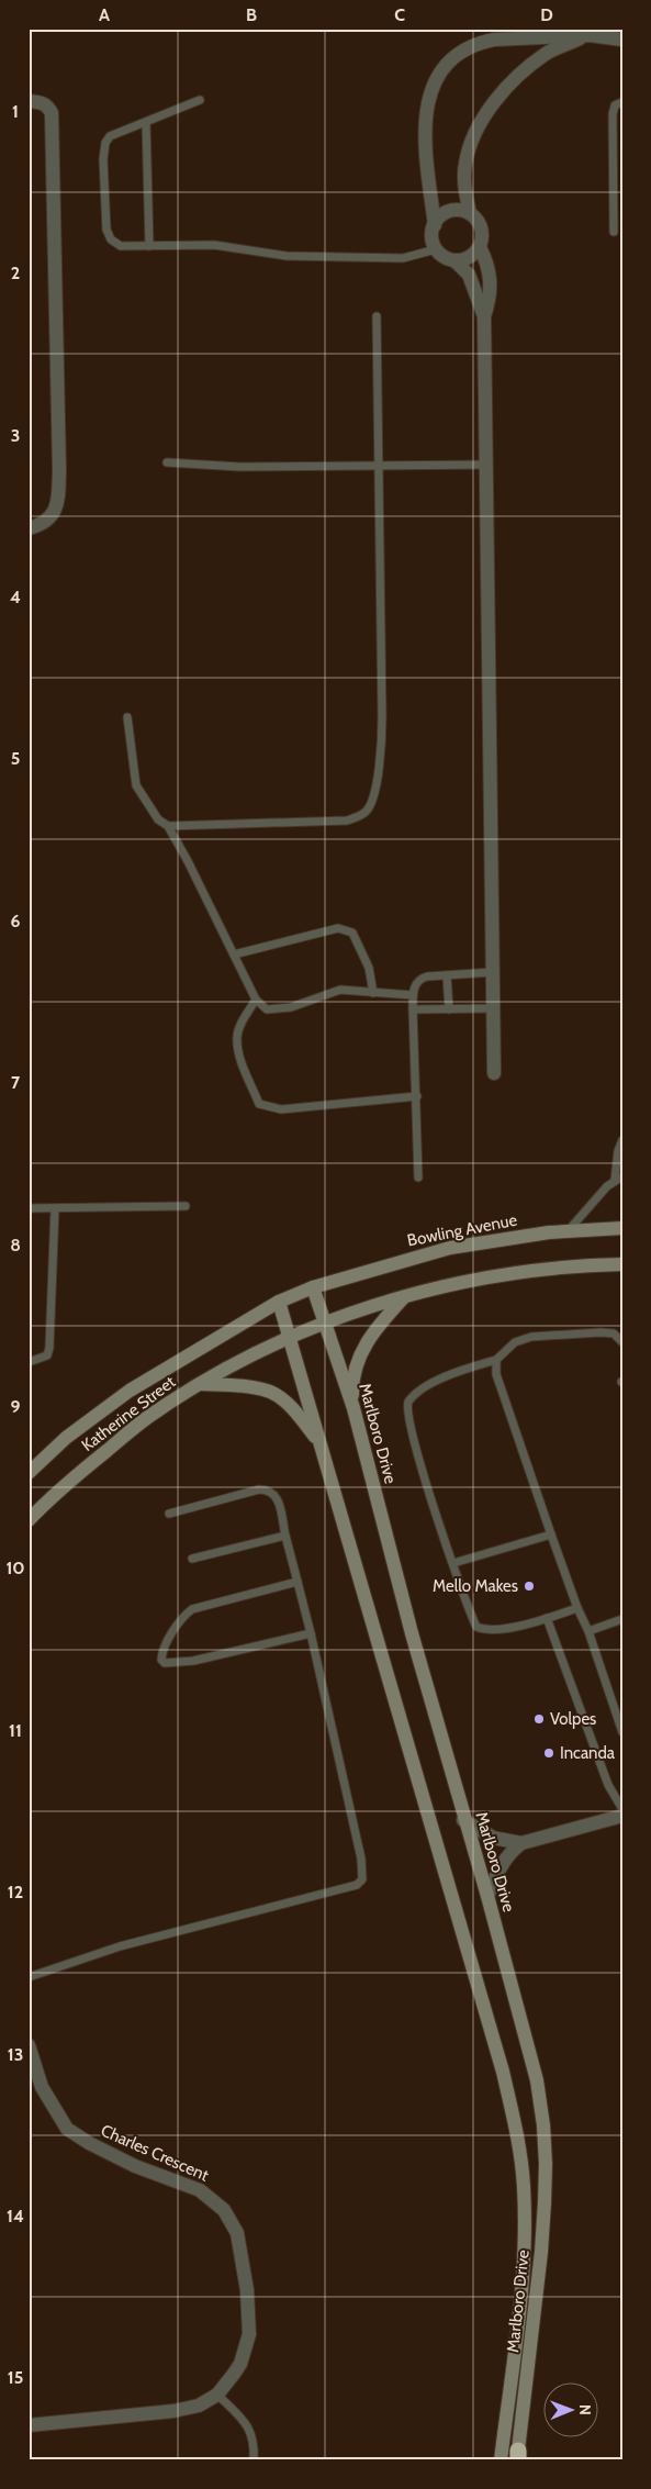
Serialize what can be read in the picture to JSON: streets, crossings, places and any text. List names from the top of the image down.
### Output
{
  "streets": {
    "main road": ["Bowling Avenue", "Katherine Street", "Marlboro Drive"],
    "street": ["Charles Crescent"]
  },
  "crossings": [
    ["Bowling Avenue", "Katherine Street"],
    ["Bowling Avenue", "Marlboro Drive"],
    ["Katherine Street", "Marlboro Drive"]
  ],
  "places": ["Mello Makes", "Volpes", "Incanda"],
  "north": "right",
  "grid": {
    "columns": [
      "A",
      "B",
      "C",
      "D"
    ],
    "rows": [
      "1",
      "2",
      "3",
      "4",
      "5",
      "6",
      "7",
      "8",
      "9",
      "10",
      "11",
      "12",
      "13",
      "14",
      "15"
    ]
  }
}
